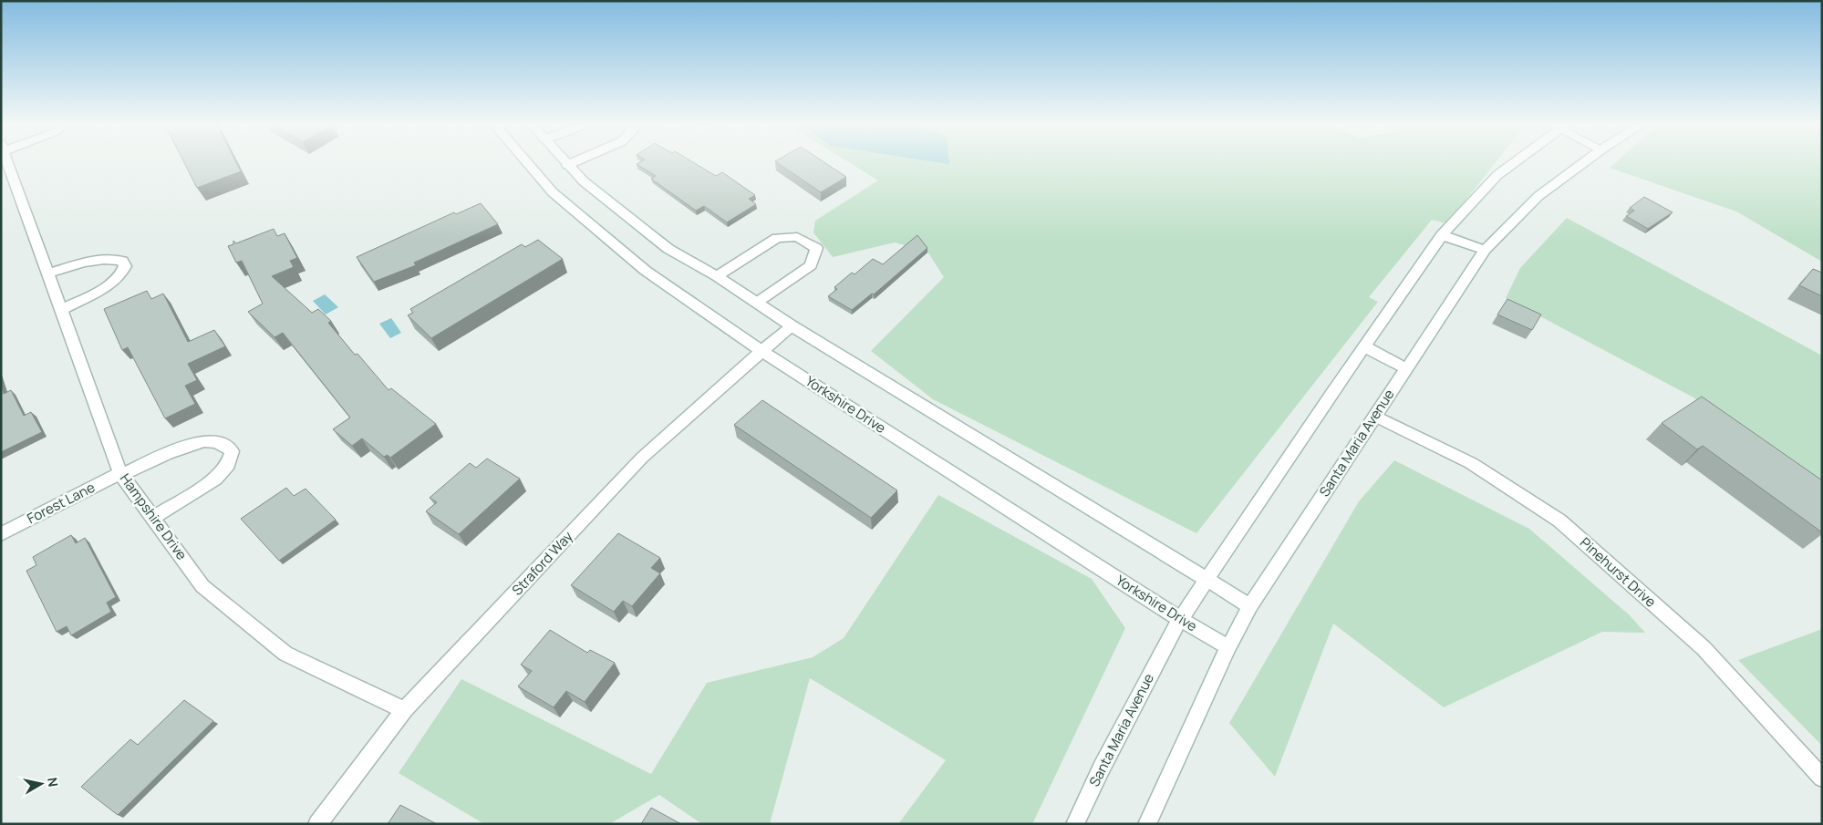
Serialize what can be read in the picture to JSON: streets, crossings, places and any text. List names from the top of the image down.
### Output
{
  "streets": {
    "street": [
      "Yorkshire Drive",
      "Santa Maria Avenue",
      "Forest Lane",
      "Hampshire Drive",
      "Straford Way",
      "Pinehurst Drive"
    ]
  },
  "crossings": [
    ["Yorkshire Drive", "Santa Maria Avenue"],
    ["Yorkshire Drive", "Straford Way"],
    ["Santa Maria Avenue", "Pinehurst Drive"],
    ["Forest Lane", "Hampshire Drive"],
    ["Hampshire Drive", "Straford Way"]
  ],
  "north": "right"
}
